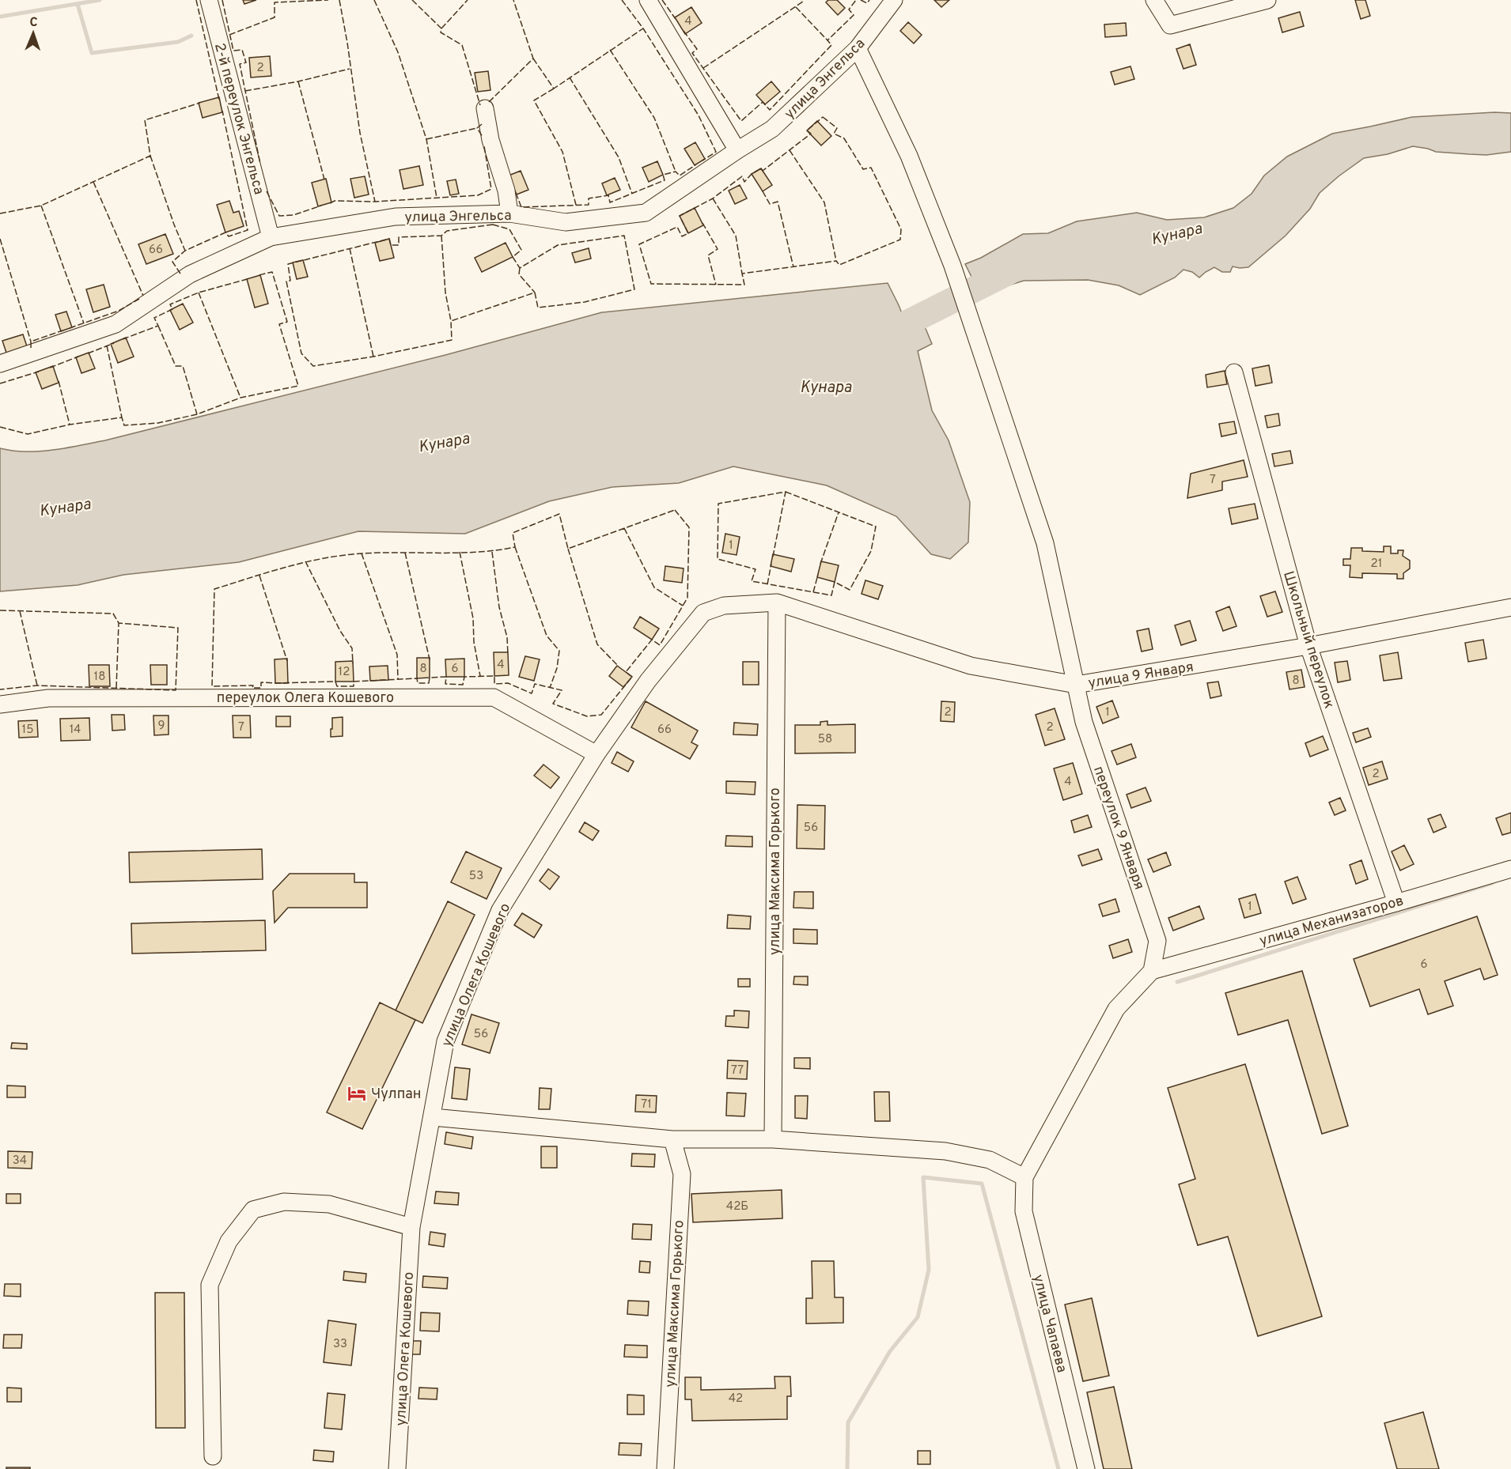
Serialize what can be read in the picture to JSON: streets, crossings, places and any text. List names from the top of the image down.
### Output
{
  "streets": {
    "street": [
      "улица Энгельса",
      "2-й переулок Энгельса",
      "Школьный переулок",
      "улица 9 Января",
      "переулок Олега Кошевого",
      "переулок 9 Января",
      "улица Максима Горького",
      "улица Механизаторов",
      "улица Олега Кошевого",
      "улица Чапаева"
    ]
  },
  "crossings": [
    ["улица Энгельса", "2-й переулок Энгельса"],
    ["улица Энгельса", "переулок 9 Января"],
    ["Школьный переулок", "улица 9 Января"],
    ["Школьный переулок", "улица Механизаторов"],
    ["улица 9 Января", "переулок 9 Января"],
    ["улица 9 Января", "улица Максима Горького"],
    ["улица 9 Января", "улица Олега Кошевого"],
    ["переулок Олега Кошевого", "улица Олега Кошевого"],
    ["переулок 9 Января", "улица Механизаторов"],
    ["улица Максима Горького", "улица Олега Кошевого"]
  ],
  "water": ["Кунара"],
  "places": {
    "hotel": ["Чулпан"]
  },
  "house_numbers": [
    "4",
    "2",
    "66",
    "7",
    "1",
    "21",
    "4",
    "8",
    "6",
    "12",
    "18",
    "8",
    "2",
    "1",
    "9",
    "7",
    "2",
    "15",
    "14",
    "66",
    "58",
    "2",
    "4",
    "56",
    "53",
    "1",
    "6",
    "56",
    "77",
    "71",
    "34",
    "42Б",
    "33",
    "42"
  ],
  "north": "top"
}
